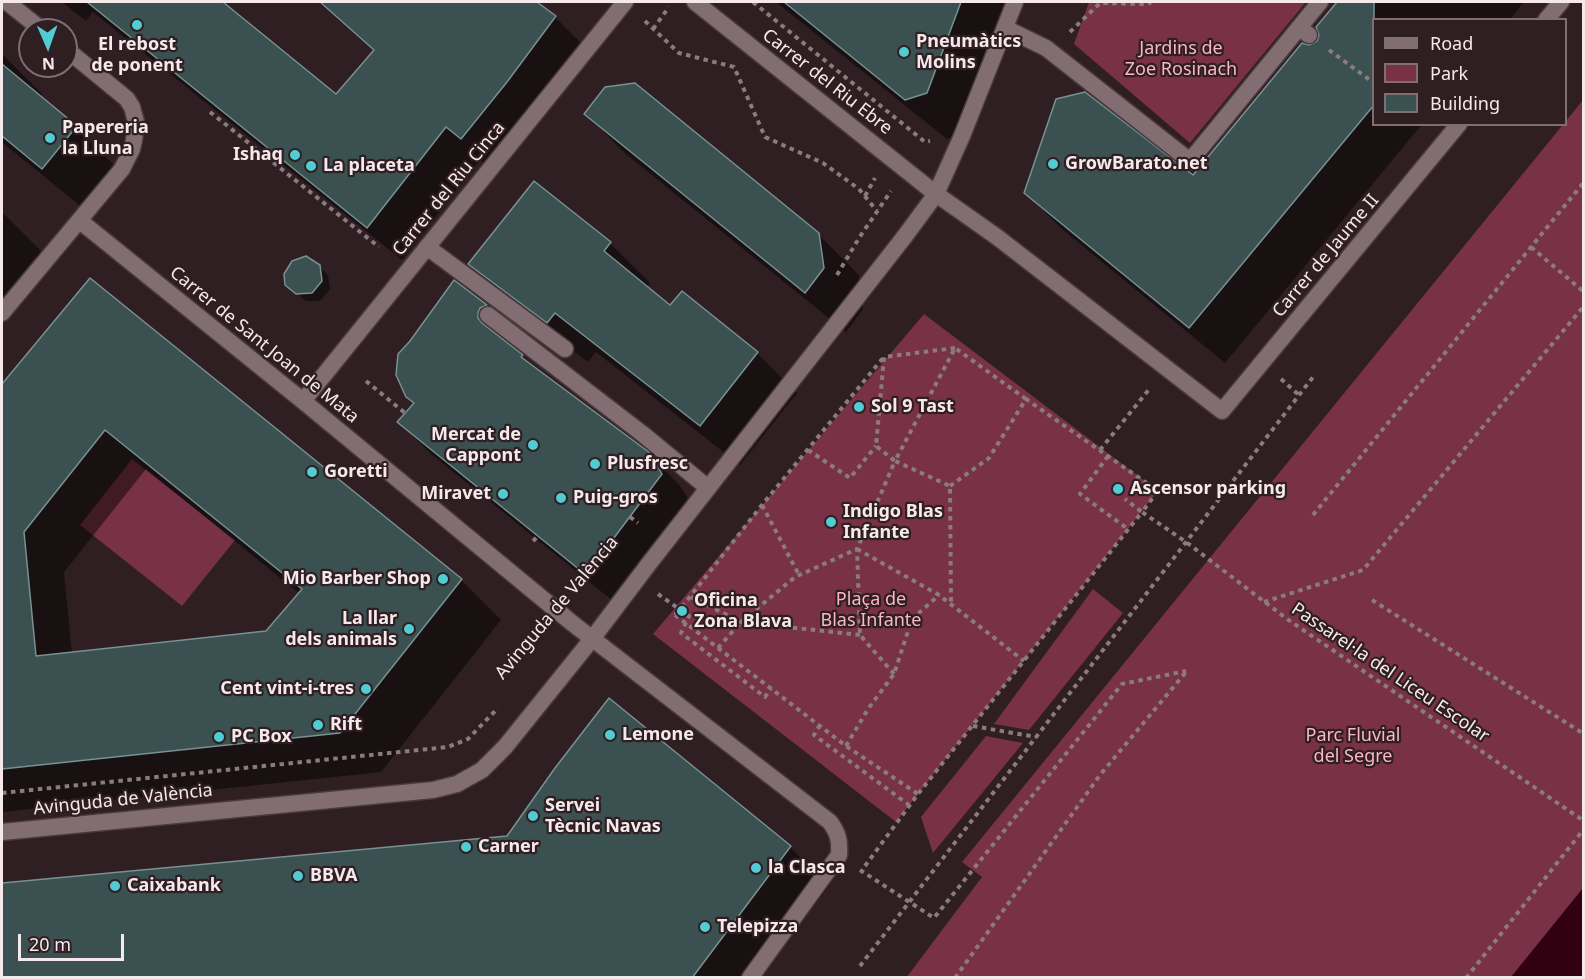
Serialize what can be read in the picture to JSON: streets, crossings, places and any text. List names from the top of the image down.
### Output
{
  "streets": {
    "street": [
      "Carrer del Riu Ebre",
      "Carrer del Riu Cinca",
      "Carrer de Jaume II",
      "Carrer de Sant Joan de Mata",
      "Avinguda de València"
    ],
    "path": ["Passarel·la del Liceu Escolar"]
  },
  "crossings": [
    ["Carrer del Riu Ebre", "Carrer de Jaume II"],
    ["Carrer del Riu Ebre", "Avinguda de València"],
    ["Carrer del Riu Cinca", "Carrer de Sant Joan de Mata"],
    ["Carrer de Jaume II", "Avinguda de València"],
    ["Carrer de Sant Joan de Mata", "Avinguda de València"]
  ],
  "parks": ["Jardins de Zoe Rosinach", "Plaça de Blas Infante", "Parc Fluvial del Segre"],
  "places": [
    "El rebost de ponent",
    "Pneumàtics Molins",
    "Papereria la Lluna",
    "Ishaq",
    "GrowBarato.net",
    "La placeta",
    "Sol 9 Tast",
    "Mercat de Cappont",
    "Plusfresc",
    "Goretti",
    "Ascensor parking",
    "Miravet",
    "Puig-gros",
    "Indigo Blas Infante",
    "Mio Barber Shop",
    "Oficina Zona Blava",
    "La llar dels animals",
    "Cent vint-i-tres",
    "Rift",
    "Lemone",
    "PC Box",
    "Servei Tècnic Navas",
    "Carner",
    "la Clasca",
    "BBVA",
    "Caixabank",
    "Telepizza"
  ],
  "legend": ["Road", "Park", "Building"],
  "scale_bar": "20 m",
  "north": "bottom"
}
